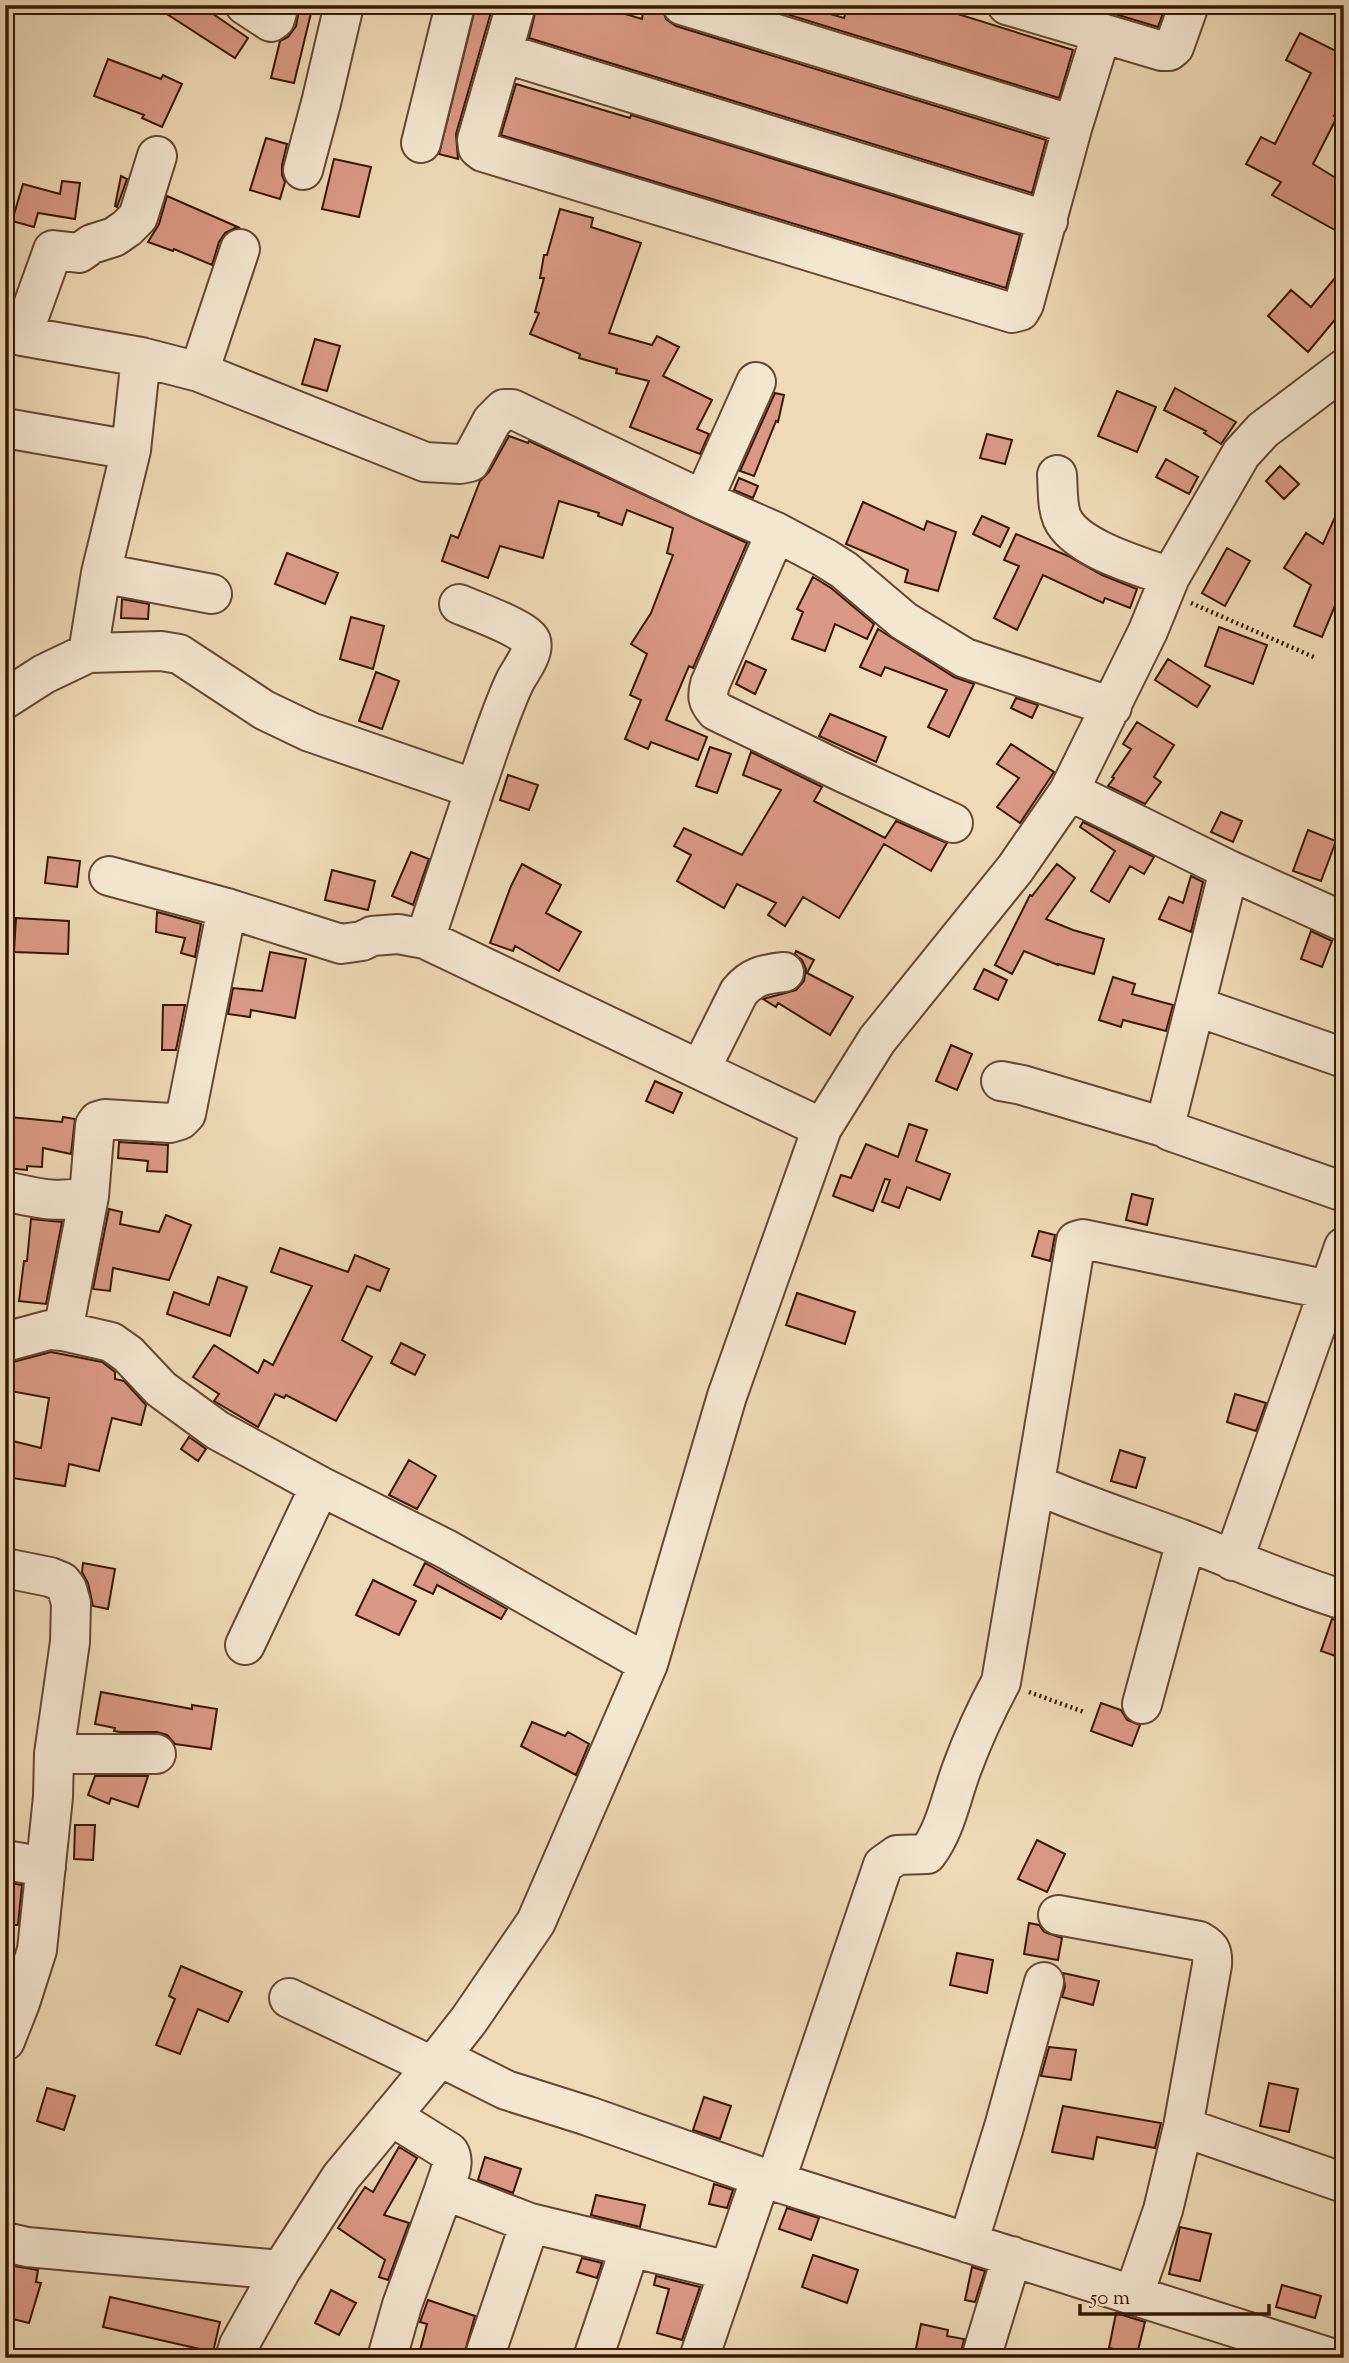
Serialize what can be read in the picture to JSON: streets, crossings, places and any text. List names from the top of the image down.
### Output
{
  "scale_bar": "50 m"
}
